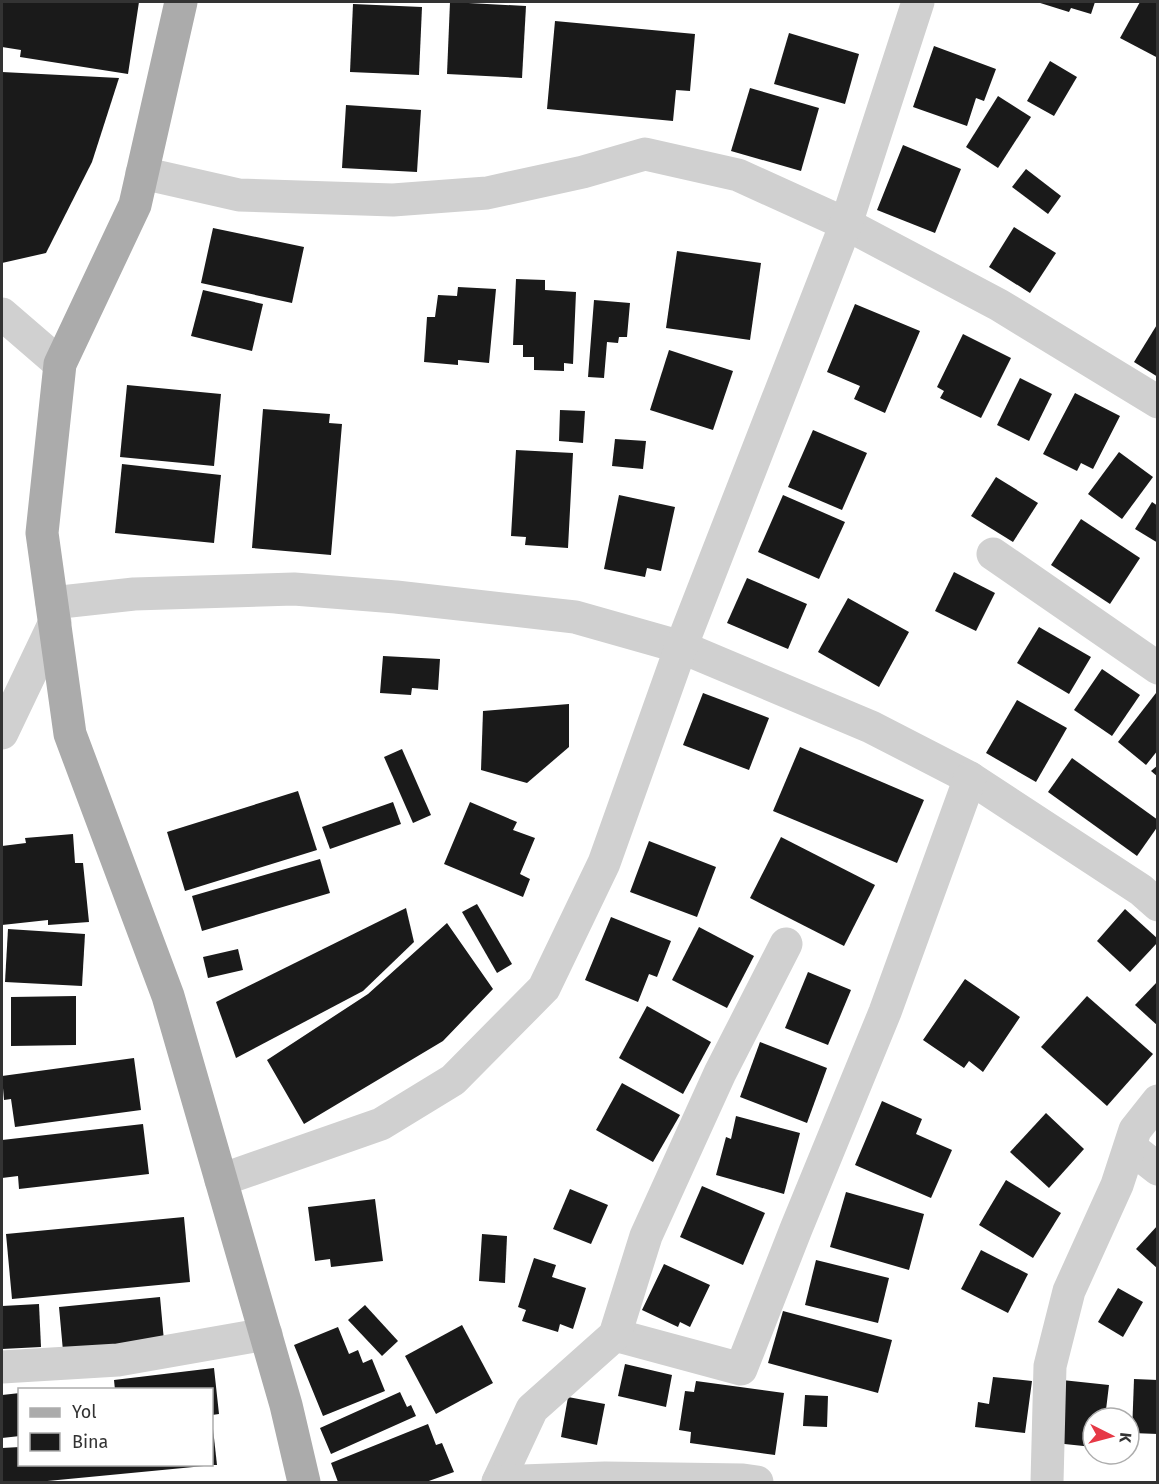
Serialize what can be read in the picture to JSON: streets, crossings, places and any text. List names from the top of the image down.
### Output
{
  "legend": ["Yol", "Bina"],
  "north": "right"
}
